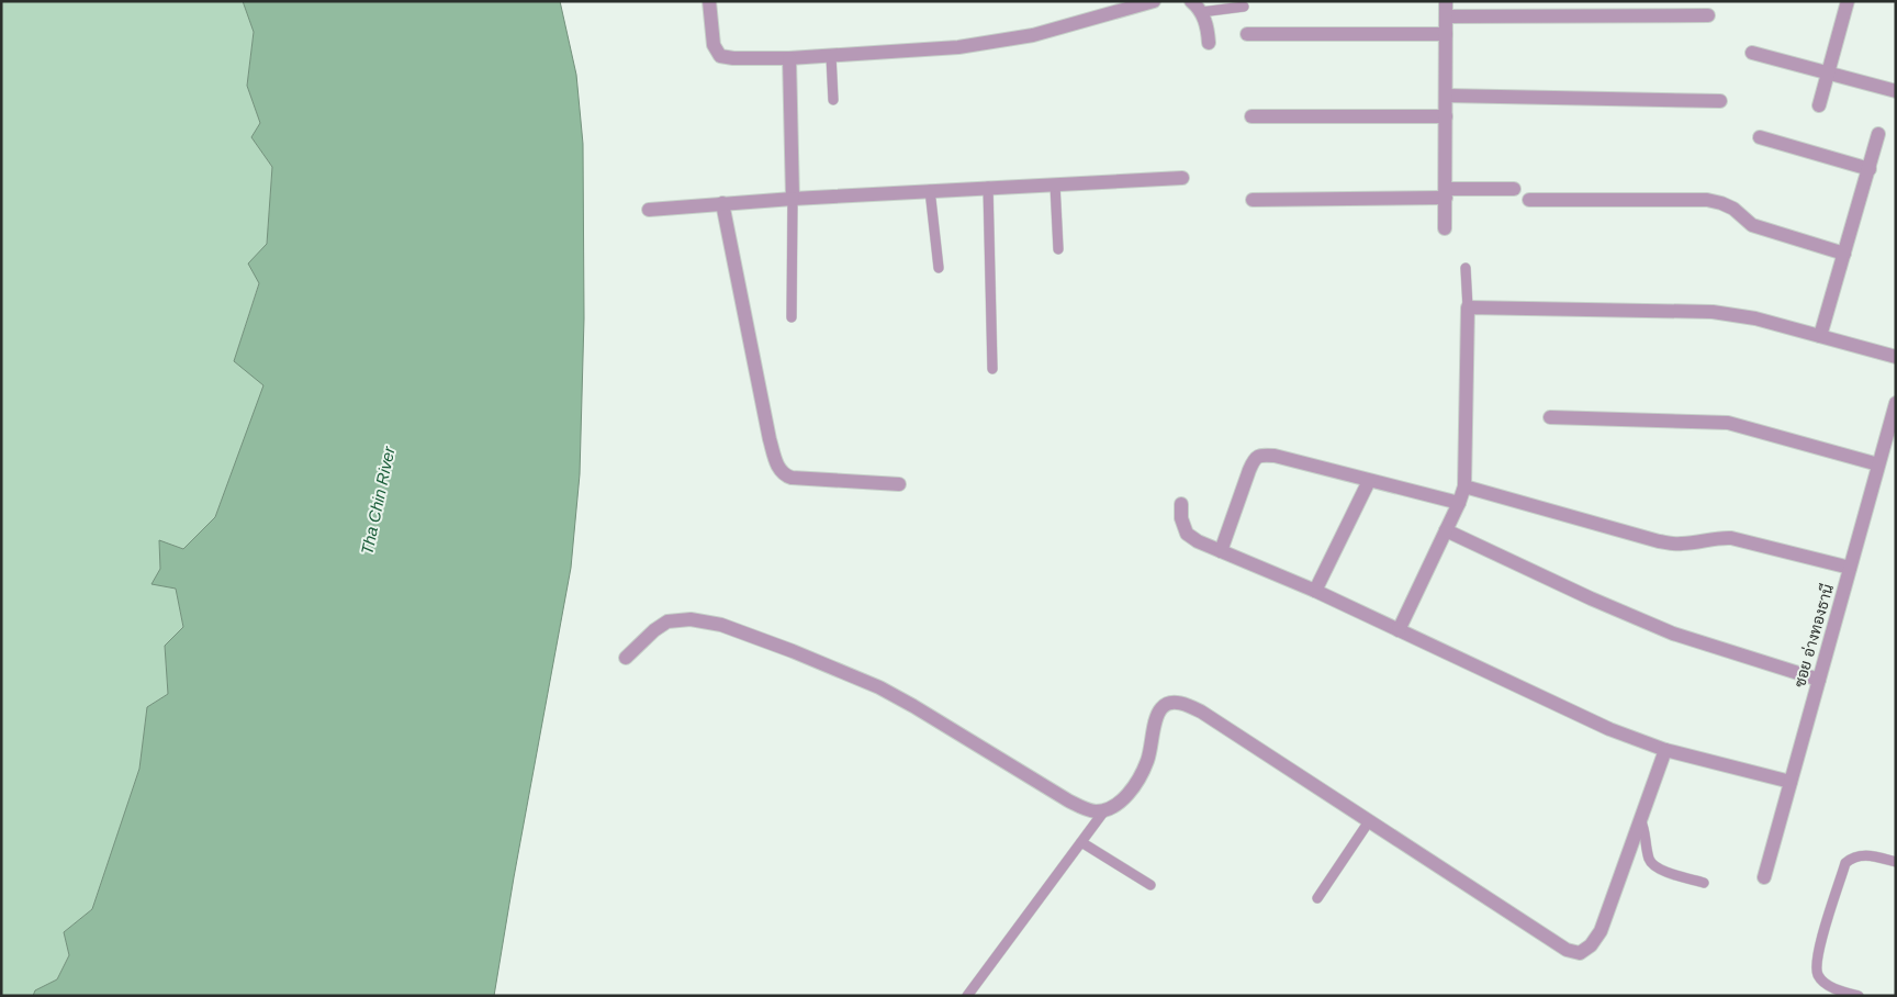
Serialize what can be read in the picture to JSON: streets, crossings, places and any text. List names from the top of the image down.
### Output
{
  "streets": {
    "street": ["ซอย อ่างทองธานี"]
  },
  "water": ["Tha Chin River"]
}
